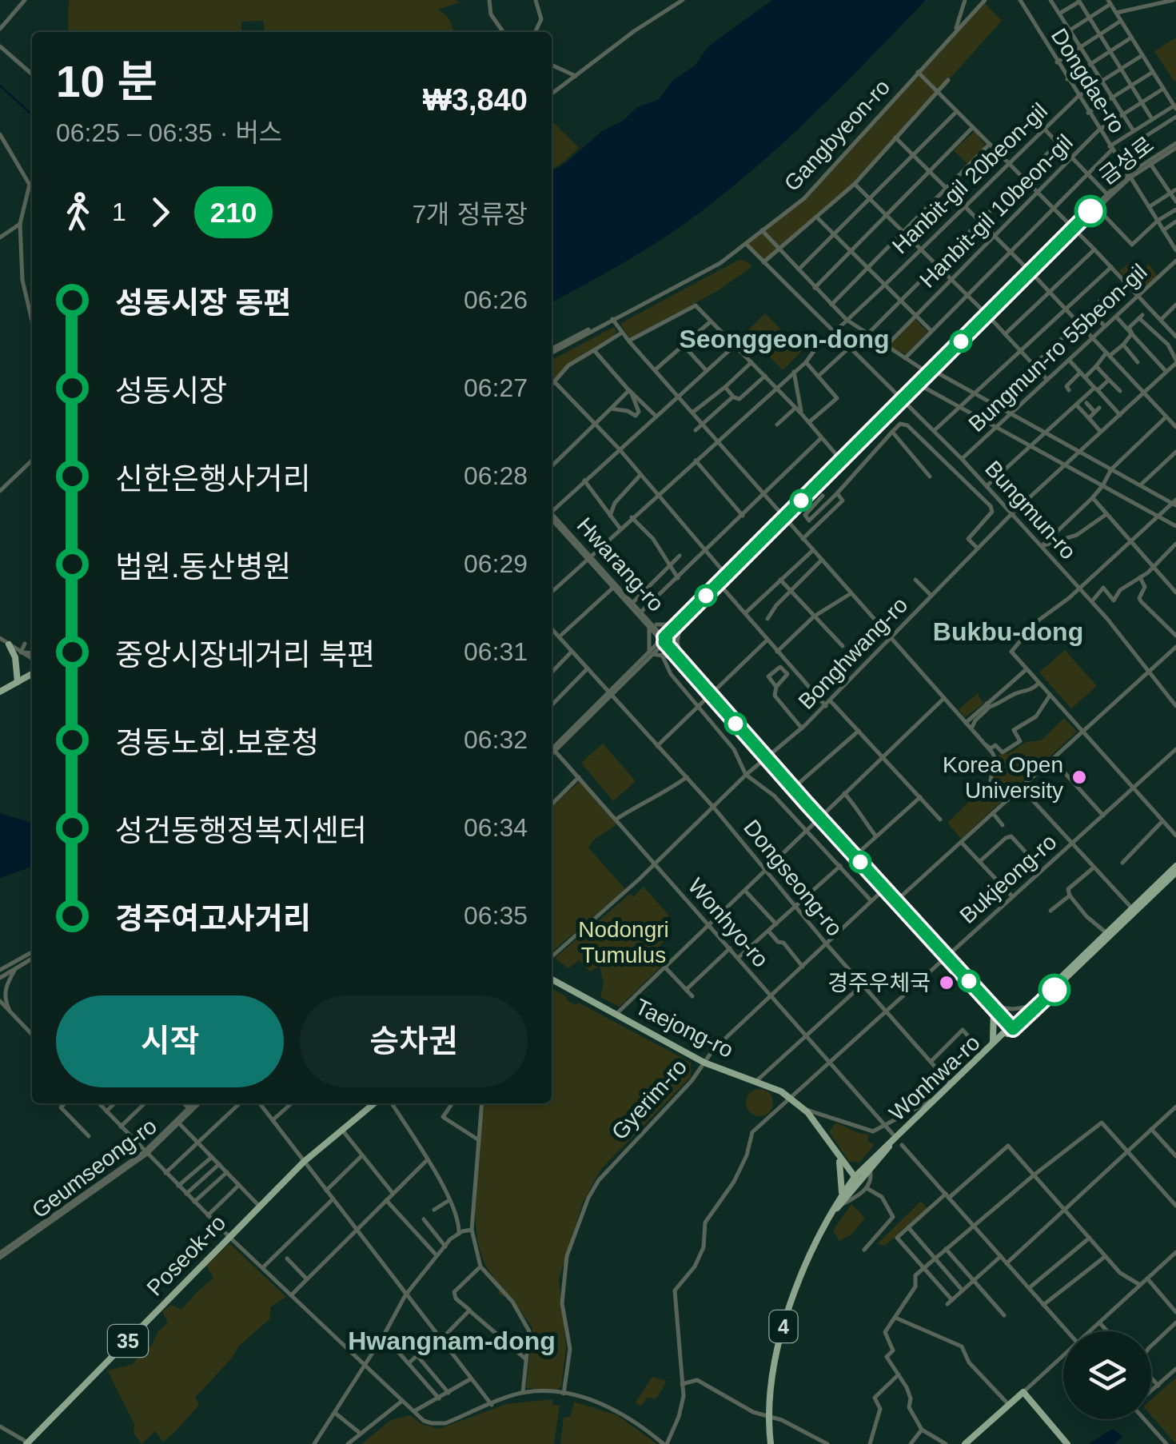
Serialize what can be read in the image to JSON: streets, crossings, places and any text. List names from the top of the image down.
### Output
{
  "streets": {
    "main road": [
      "Taejong-ro",
      "Wonhwa-ro",
      "Poseok-ro",
      "4",
      "35"
    ],
    "street": [
      "Dongdae-ro",
      "Gangbyeon-ro",
      "금성로",
      "Hanbit-gil 20beon-gil",
      "Hanbit-gil 10beon-gil",
      "Bungmun-ro 55beon-gil",
      "Bungmun-ro",
      "Hwarang-ro",
      "Bonghwang-ro",
      "Dongseong-ro",
      "Bukjeong-ro",
      "Wonhyo-ro",
      "Gyerim-ro",
      "Geumseong-ro"
    ]
  },
  "crossings": [
    ["Dongdae-ro", "금성로"],
    ["Dongdae-ro", "Hanbit-gil 20beon-gil"],
    ["Dongdae-ro", "Hanbit-gil 10beon-gil"],
    ["Gangbyeon-ro", "Bungmun-ro"],
    ["Hanbit-gil 20beon-gil", "Hanbit-gil 10beon-gil"],
    ["Hanbit-gil 20beon-gil", "Bungmun-ro"],
    ["Hanbit-gil 20beon-gil", "Hwarang-ro"],
    ["Bungmun-ro 55beon-gil", "Bungmun-ro"],
    ["Bungmun-ro", "Bonghwang-ro"],
    ["Hwarang-ro", "Bonghwang-ro"],
    ["Hwarang-ro", "Bukjeong-ro"],
    ["Hwarang-ro", "Wonhwa-ro"],
    ["Hwarang-ro", "Gyerim-ro"],
    ["Bonghwang-ro", "Dongseong-ro"],
    ["Bonghwang-ro", "Wonhyo-ro"],
    ["Dongseong-ro", "Bukjeong-ro"],
    ["Dongseong-ro", "Wonhwa-ro"],
    ["Dongseong-ro", "Gyerim-ro"],
    ["Bukjeong-ro", "Wonhyo-ro"],
    ["Bukjeong-ro", "Taejong-ro"],
    ["Wonhyo-ro", "Taejong-ro"],
    ["Wonhyo-ro", "Wonhwa-ro"],
    ["Wonhyo-ro", "Gyerim-ro"],
    ["Taejong-ro", "Wonhwa-ro"],
    ["Taejong-ro", "Gyerim-ro"]
  ],
  "districts": ["Seonggeon-dong", "Bukbu-dong", "Hwangnam-dong"],
  "parks": ["Nodongri Tumulus"],
  "places": ["Korea Open University", "경주우체국"],
  "lines": ["bus line 210"],
  "page": {
    "heading": ["10 분", "06:25 – 06:35 · 버스", "₩3,840"],
    "legs": ["1", "210", "7개 정류장"],
    "list": [
      {
        "name": "성동시장 동편",
        "value": "06:26"
      },
      {
        "name": "성동시장",
        "value": "06:27"
      },
      {
        "name": "신한은행사거리",
        "value": "06:28"
      },
      {
        "name": "법원.동산병원",
        "value": "06:29"
      },
      {
        "name": "중앙시장네거리 북편",
        "value": "06:31"
      },
      {
        "name": "경동노회.보훈청",
        "value": "06:32"
      },
      {
        "name": "성건동행정복지센터",
        "value": "06:34"
      },
      {
        "name": "경주여고사거리",
        "value": "06:35"
      }
    ],
    "buttons": ["시작", "승차권"]
  }
}
